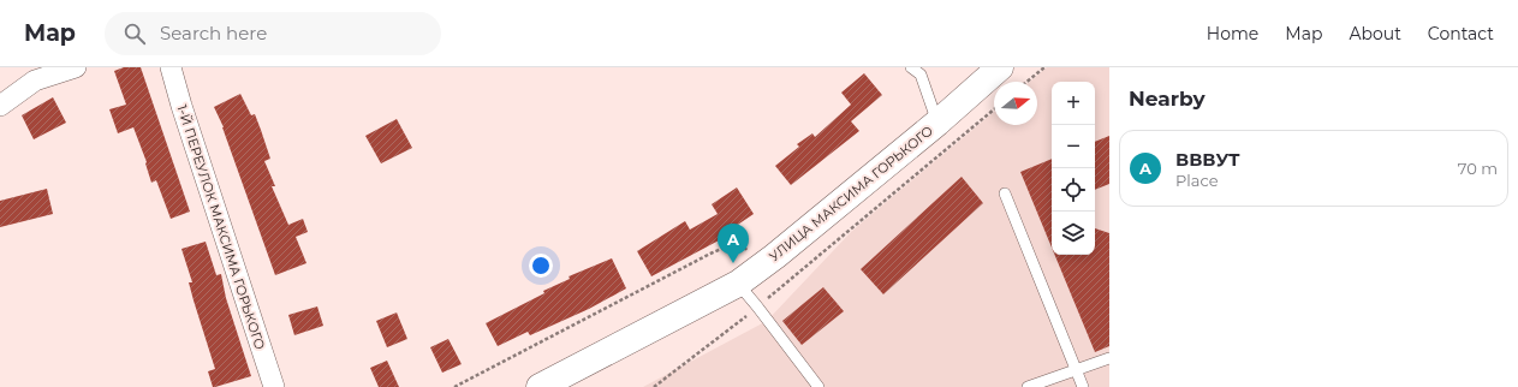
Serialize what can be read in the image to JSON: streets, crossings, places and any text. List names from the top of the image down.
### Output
{
  "streets": {
    "main road": ["УЛИЦА МАКСИМА ГОРЬКОГО"],
    "street": ["1-Й ПЕРЕУЛОК МАКСИМА ГОРЬКОГО"]
  },
  "north": "right",
  "page": {
    "header": "Map",
    "search": "Search here",
    "nav": [
      "Home",
      "Map",
      "About",
      "Contact"
    ],
    "heading": "Nearby",
    "map_buttons": ["+", "−"],
    "list": [
      {
        "mark": "A",
        "name": "ВВВУТ",
        "note": "Place",
        "value": "70 m"
      }
    ],
    "pins": "A"
  }
}
